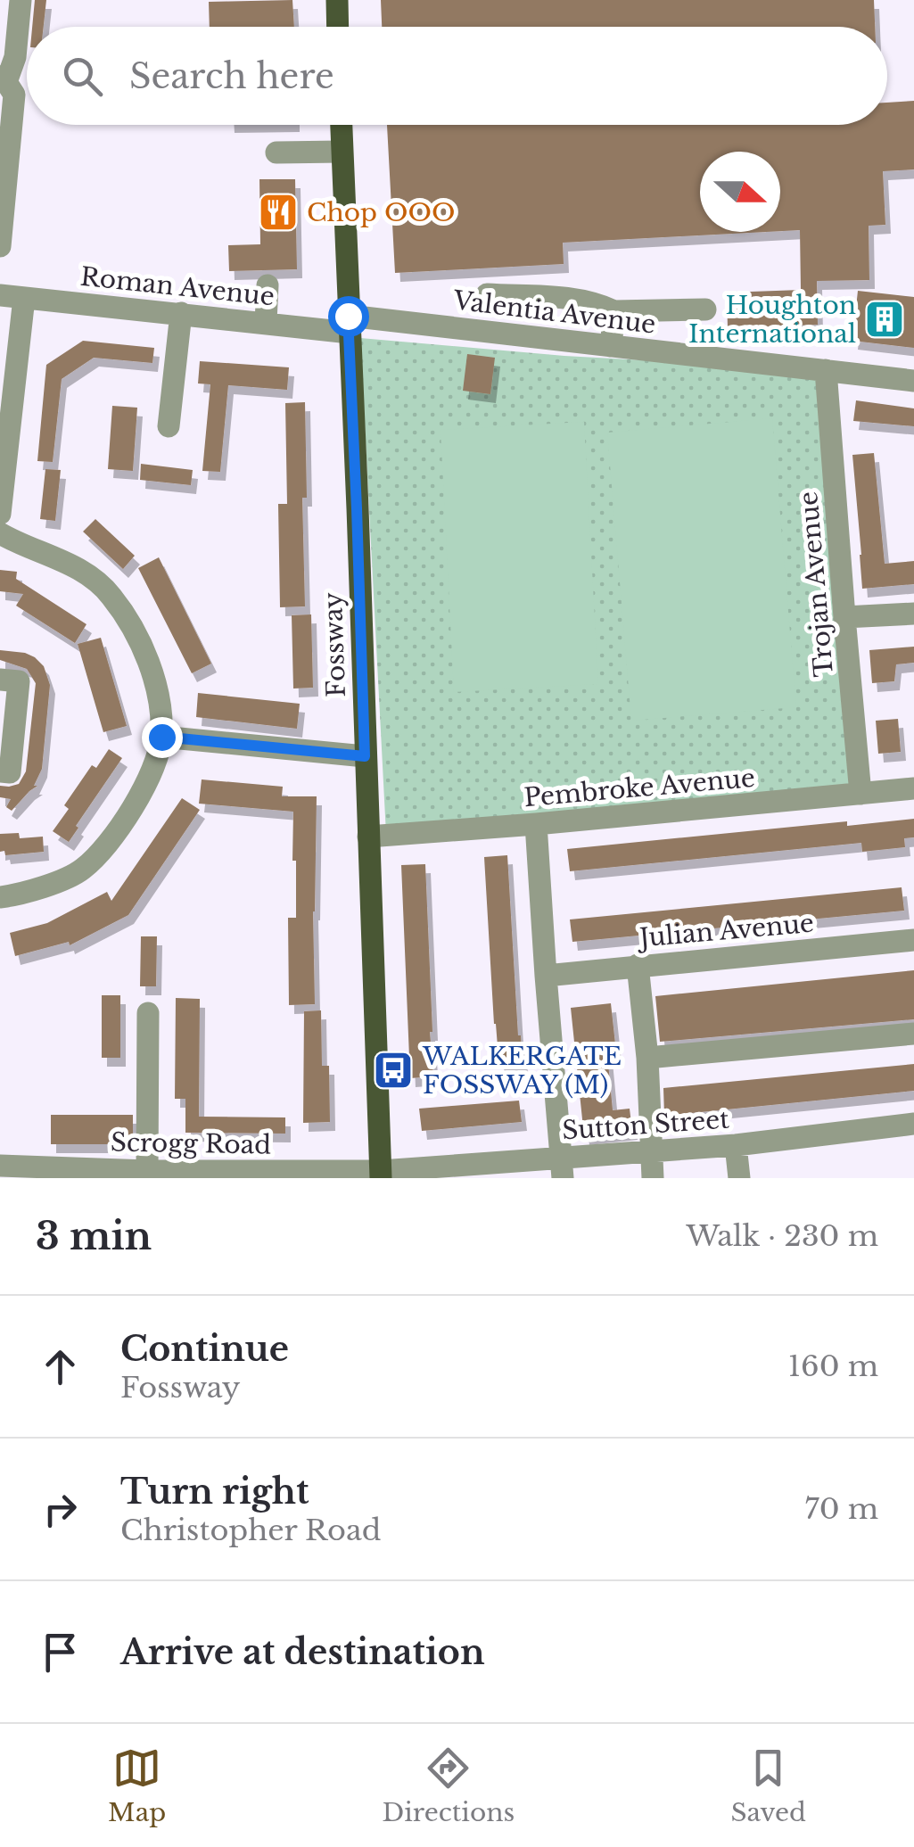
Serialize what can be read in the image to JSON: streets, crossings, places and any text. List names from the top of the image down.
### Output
{
  "streets": {
    "main road": ["Fossway"],
    "street": [
      "Roman Avenue",
      "Valentia Avenue",
      "Trojan Avenue",
      "Pembroke Avenue",
      "Julian Avenue",
      "Sutton Street",
      "Scrogg Road"
    ]
  },
  "crossings": [
    ["Roman Avenue", "Valentia Avenue"],
    ["Roman Avenue", "Fossway"],
    ["Valentia Avenue", "Trojan Avenue"],
    ["Valentia Avenue", "Fossway"],
    ["Trojan Avenue", "Pembroke Avenue"],
    ["Fossway", "Pembroke Avenue"],
    ["Fossway", "Sutton Street"],
    ["Fossway", "Scrogg Road"],
    ["Sutton Street", "Scrogg Road"]
  ],
  "places": {
    "restaurant": ["Chop OOO"],
    "building": ["Houghton International"],
    "bus stop": ["WALKERGATE FOSSWAY (M)"]
  },
  "north": "right",
  "page": {
    "search": "Search here",
    "heading": ["3 min", "Walk · 230 m"],
    "list": [
      ["Continue", "Fossway", "160 m"],
      ["Turn right", "Christopher Road", "70 m"],
      "Arrive at destination"
    ],
    "nav": ["Map", "Directions", "Saved"]
  }
}
